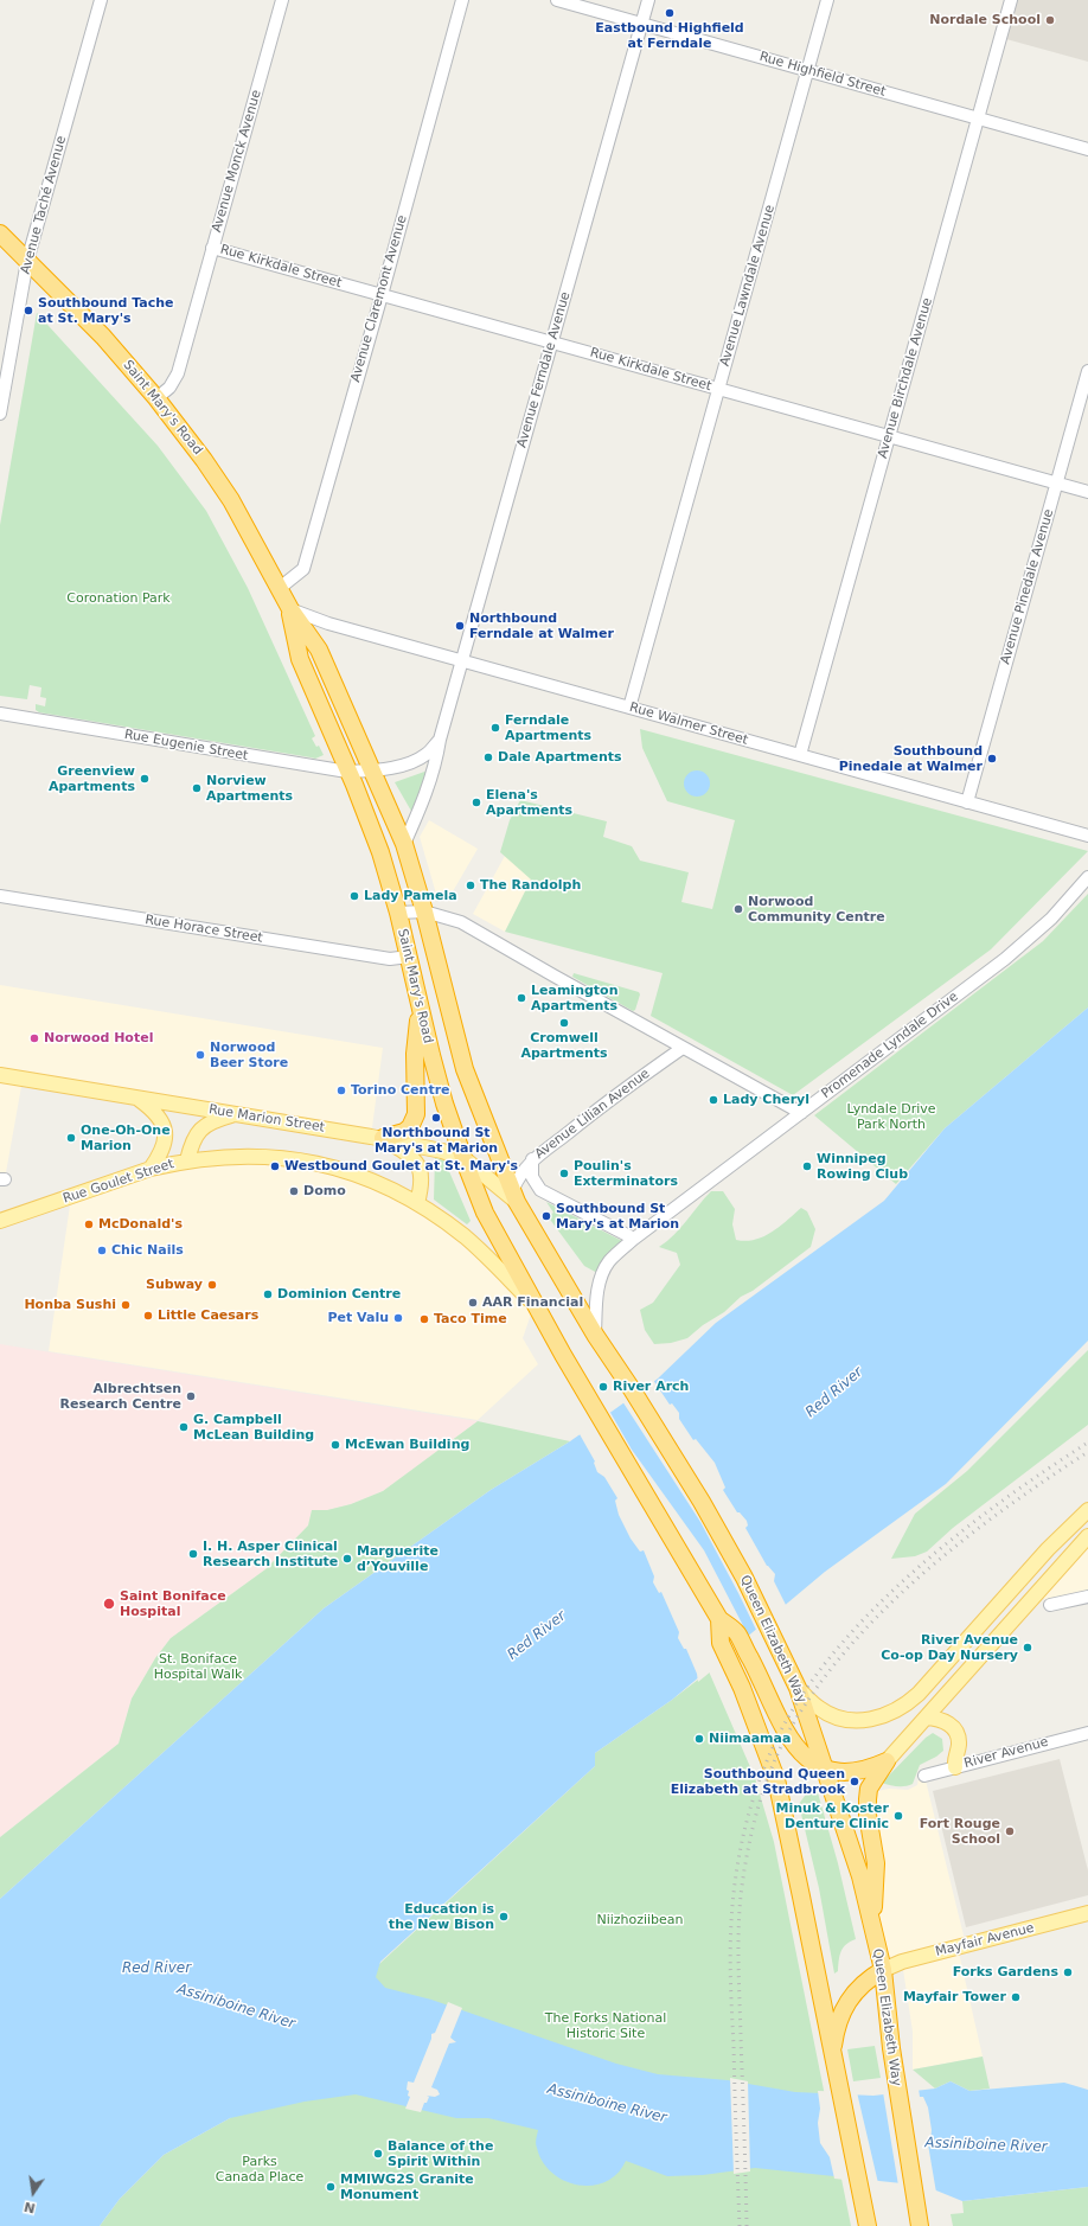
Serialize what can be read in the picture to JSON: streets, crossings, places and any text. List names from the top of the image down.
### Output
{
  "streets": {
    "highway": ["Saint Mary's Road", "Queen Elizabeth Way"],
    "main road": ["Rue Marion Street", "Rue Goulet Street", "Mayfair Avenue"],
    "street": [
      "Rue Highfield Street",
      "Avenue Monck Avenue",
      "Avenue Taché Avenue",
      "Rue Kirkdale Street",
      "Avenue Lawndale Avenue",
      "Avenue Claremont Avenue",
      "Avenue Ferndale Avenue",
      "Avenue Birchdale Avenue",
      "Avenue Pinedale Avenue",
      "Rue Walmer Street",
      "Rue Eugenie Street",
      "Rue Horace Street",
      "Promenade Lyndale Drive",
      "Avenue Lilian Avenue",
      "River Avenue"
    ]
  },
  "crossings": [
    ["Rue Highfield Street", "Avenue Lawndale Avenue"],
    ["Rue Highfield Street", "Avenue Ferndale Avenue"],
    ["Rue Highfield Street", "Avenue Birchdale Avenue"],
    ["Avenue Monck Avenue", "Rue Kirkdale Street"],
    ["Avenue Monck Avenue", "Saint Mary's Road"],
    ["Avenue Taché Avenue", "Saint Mary's Road"],
    ["Rue Kirkdale Street", "Avenue Lawndale Avenue"],
    ["Rue Kirkdale Street", "Avenue Claremont Avenue"],
    ["Rue Kirkdale Street", "Avenue Ferndale Avenue"],
    ["Rue Kirkdale Street", "Avenue Birchdale Avenue"],
    ["Rue Kirkdale Street", "Avenue Pinedale Avenue"],
    ["Avenue Lawndale Avenue", "Rue Walmer Street"],
    ["Avenue Claremont Avenue", "Saint Mary's Road"],
    ["Avenue Ferndale Avenue", "Saint Mary's Road"],
    ["Avenue Ferndale Avenue", "Rue Walmer Street"],
    ["Avenue Ferndale Avenue", "Rue Eugenie Street"],
    ["Avenue Birchdale Avenue", "Rue Walmer Street"],
    ["Saint Mary's Road", "Rue Walmer Street"],
    ["Saint Mary's Road", "Rue Eugenie Street"],
    ["Saint Mary's Road", "Rue Horace Street"],
    ["Saint Mary's Road", "Promenade Lyndale Drive"],
    ["Saint Mary's Road", "Avenue Lilian Avenue"],
    ["Saint Mary's Road", "Rue Marion Street"],
    ["Saint Mary's Road", "Rue Goulet Street"],
    ["Saint Mary's Road", "Queen Elizabeth Way"],
    ["Avenue Pinedale Avenue", "Rue Walmer Street"],
    ["Promenade Lyndale Drive", "Queen Elizabeth Way"],
    ["Avenue Lilian Avenue", "Rue Marion Street"],
    ["Queen Elizabeth Way", "Mayfair Avenue"]
  ],
  "water": ["Red River", "Assiniboine River"],
  "parks": [
    "Coronation Park",
    "Lyndale Drive Park North",
    "St. Boniface Hospital Walk",
    "Niizhoziibean",
    "The Forks National Historic Site",
    "Parks Canada Place"
  ],
  "places": [
    "Eastbound Highfield at Ferndale",
    "Nordale School",
    "Southbound Tache at St. Mary's",
    "Northbound Ferndale at Walmer",
    "Ferndale Apartments",
    "Dale Apartments",
    "Southbound Pinedale at Walmer",
    "Greenview Apartments",
    "Norview Apartments",
    "Elena's Apartments",
    "The Randolph",
    "Lady Pamela",
    "Norwood Community Centre",
    "Leamington Apartments",
    "Cromwell Apartments",
    "Norwood Hotel",
    "Norwood Beer Store",
    "Torino Centre",
    "Lady Cheryl",
    "Northbound St Mary's at Marion",
    "One-Oh-One Marion",
    "Westbound Goulet at St. Mary's",
    "Winnipeg Rowing Club",
    "Poulin's Exterminators",
    "Domo",
    "Southbound St Mary's at Marion",
    "McDonald's",
    "Chic Nails",
    "Subway",
    "Dominion Centre",
    "AAR Financial",
    "Honba Sushi",
    "Little Caesars",
    "Pet Valu",
    "Taco Time",
    "River Arch",
    "Albrechtsen Research Centre",
    "G. Campbell McLean Building",
    "McEwan Building",
    "I. H. Asper Clinical Research Institute",
    "Marguerite d’Youville",
    "Saint Boniface Hospital",
    "River Avenue Co-op Day Nursery",
    "Niimaamaa",
    "Southbound Queen Elizabeth at Stradbrook",
    "Minuk & Koster Denture Clinic",
    "Fort Rouge School",
    "Education is the New Bison",
    "Forks Gardens",
    "Mayfair Tower",
    "Balance of the Spirit Within",
    "MMIWG2S Granite Monument"
  ],
  "north": "bottom"
}
